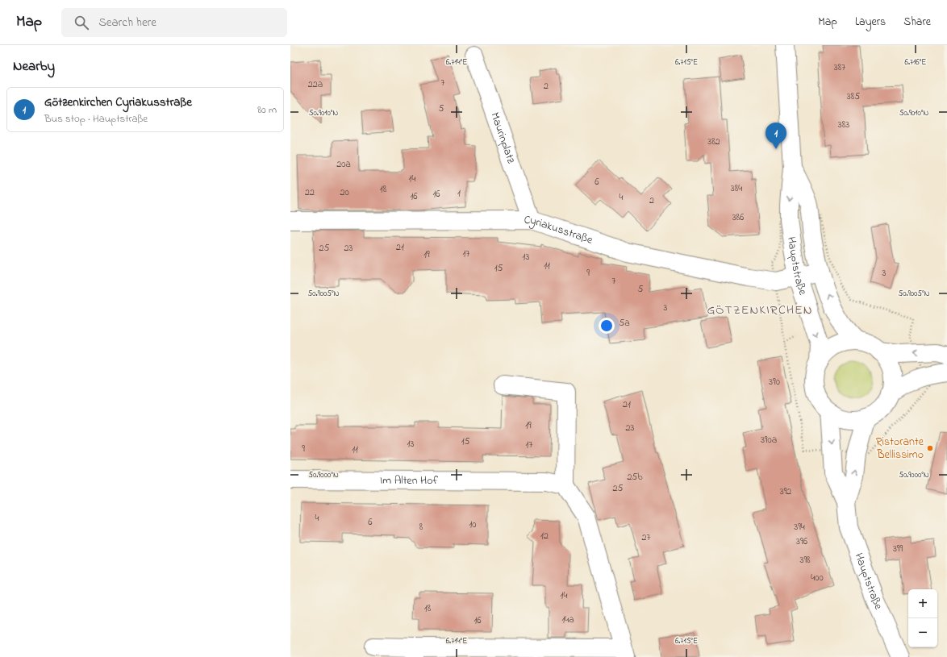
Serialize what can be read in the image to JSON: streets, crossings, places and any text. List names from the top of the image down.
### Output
{
  "streets": {
    "street": [
      "Maurinplatz",
      "Cyriakusstraße",
      "Hauptstraße",
      "Im Alten Hof"
    ]
  },
  "crossings": [
    ["Maurinplatz", "Cyriakusstraße"],
    ["Cyriakusstraße", "Hauptstraße"]
  ],
  "districts": ["GÖTZENKIRCHEN"],
  "places": ["Ristorante Bellissimo"],
  "house_numbers": [
    "387",
    "7",
    "22a",
    "2",
    "385",
    "5",
    "383",
    "382",
    "20a",
    "14",
    "6",
    "384",
    "18",
    "22",
    "20",
    "1",
    "16",
    "16",
    "4",
    "2",
    "386",
    "21",
    "25",
    "23",
    "17",
    "19",
    "13",
    "11",
    "15",
    "9",
    "3",
    "7",
    "5",
    "3",
    "5a",
    "390",
    "21",
    "19",
    "23",
    "390a",
    "15",
    "13",
    "17",
    "9",
    "11",
    "25b",
    "25",
    "392",
    "4",
    "6",
    "10",
    "8",
    "394",
    "12",
    "27",
    "396",
    "399",
    "398",
    "400",
    "14",
    "18",
    "14a",
    "16"
  ],
  "page": {
    "header": "Map",
    "search": "Search here",
    "nav": ["Map", "Layers", "Share"],
    "heading": "Nearby",
    "list": [
      {
        "mark": "1",
        "name": "Götzenkirchen Cyriakusstraße",
        "note": "Bus stop · Hauptstraße",
        "value": "80 m"
      }
    ],
    "pins": "1",
    "map_buttons": ["+", "−"]
  },
  "coordinates": [
    "6.714°E",
    "6.715°E",
    "6.716°E",
    "50.9010°N",
    "50.9005°N",
    "50.9000°N"
  ]
}
